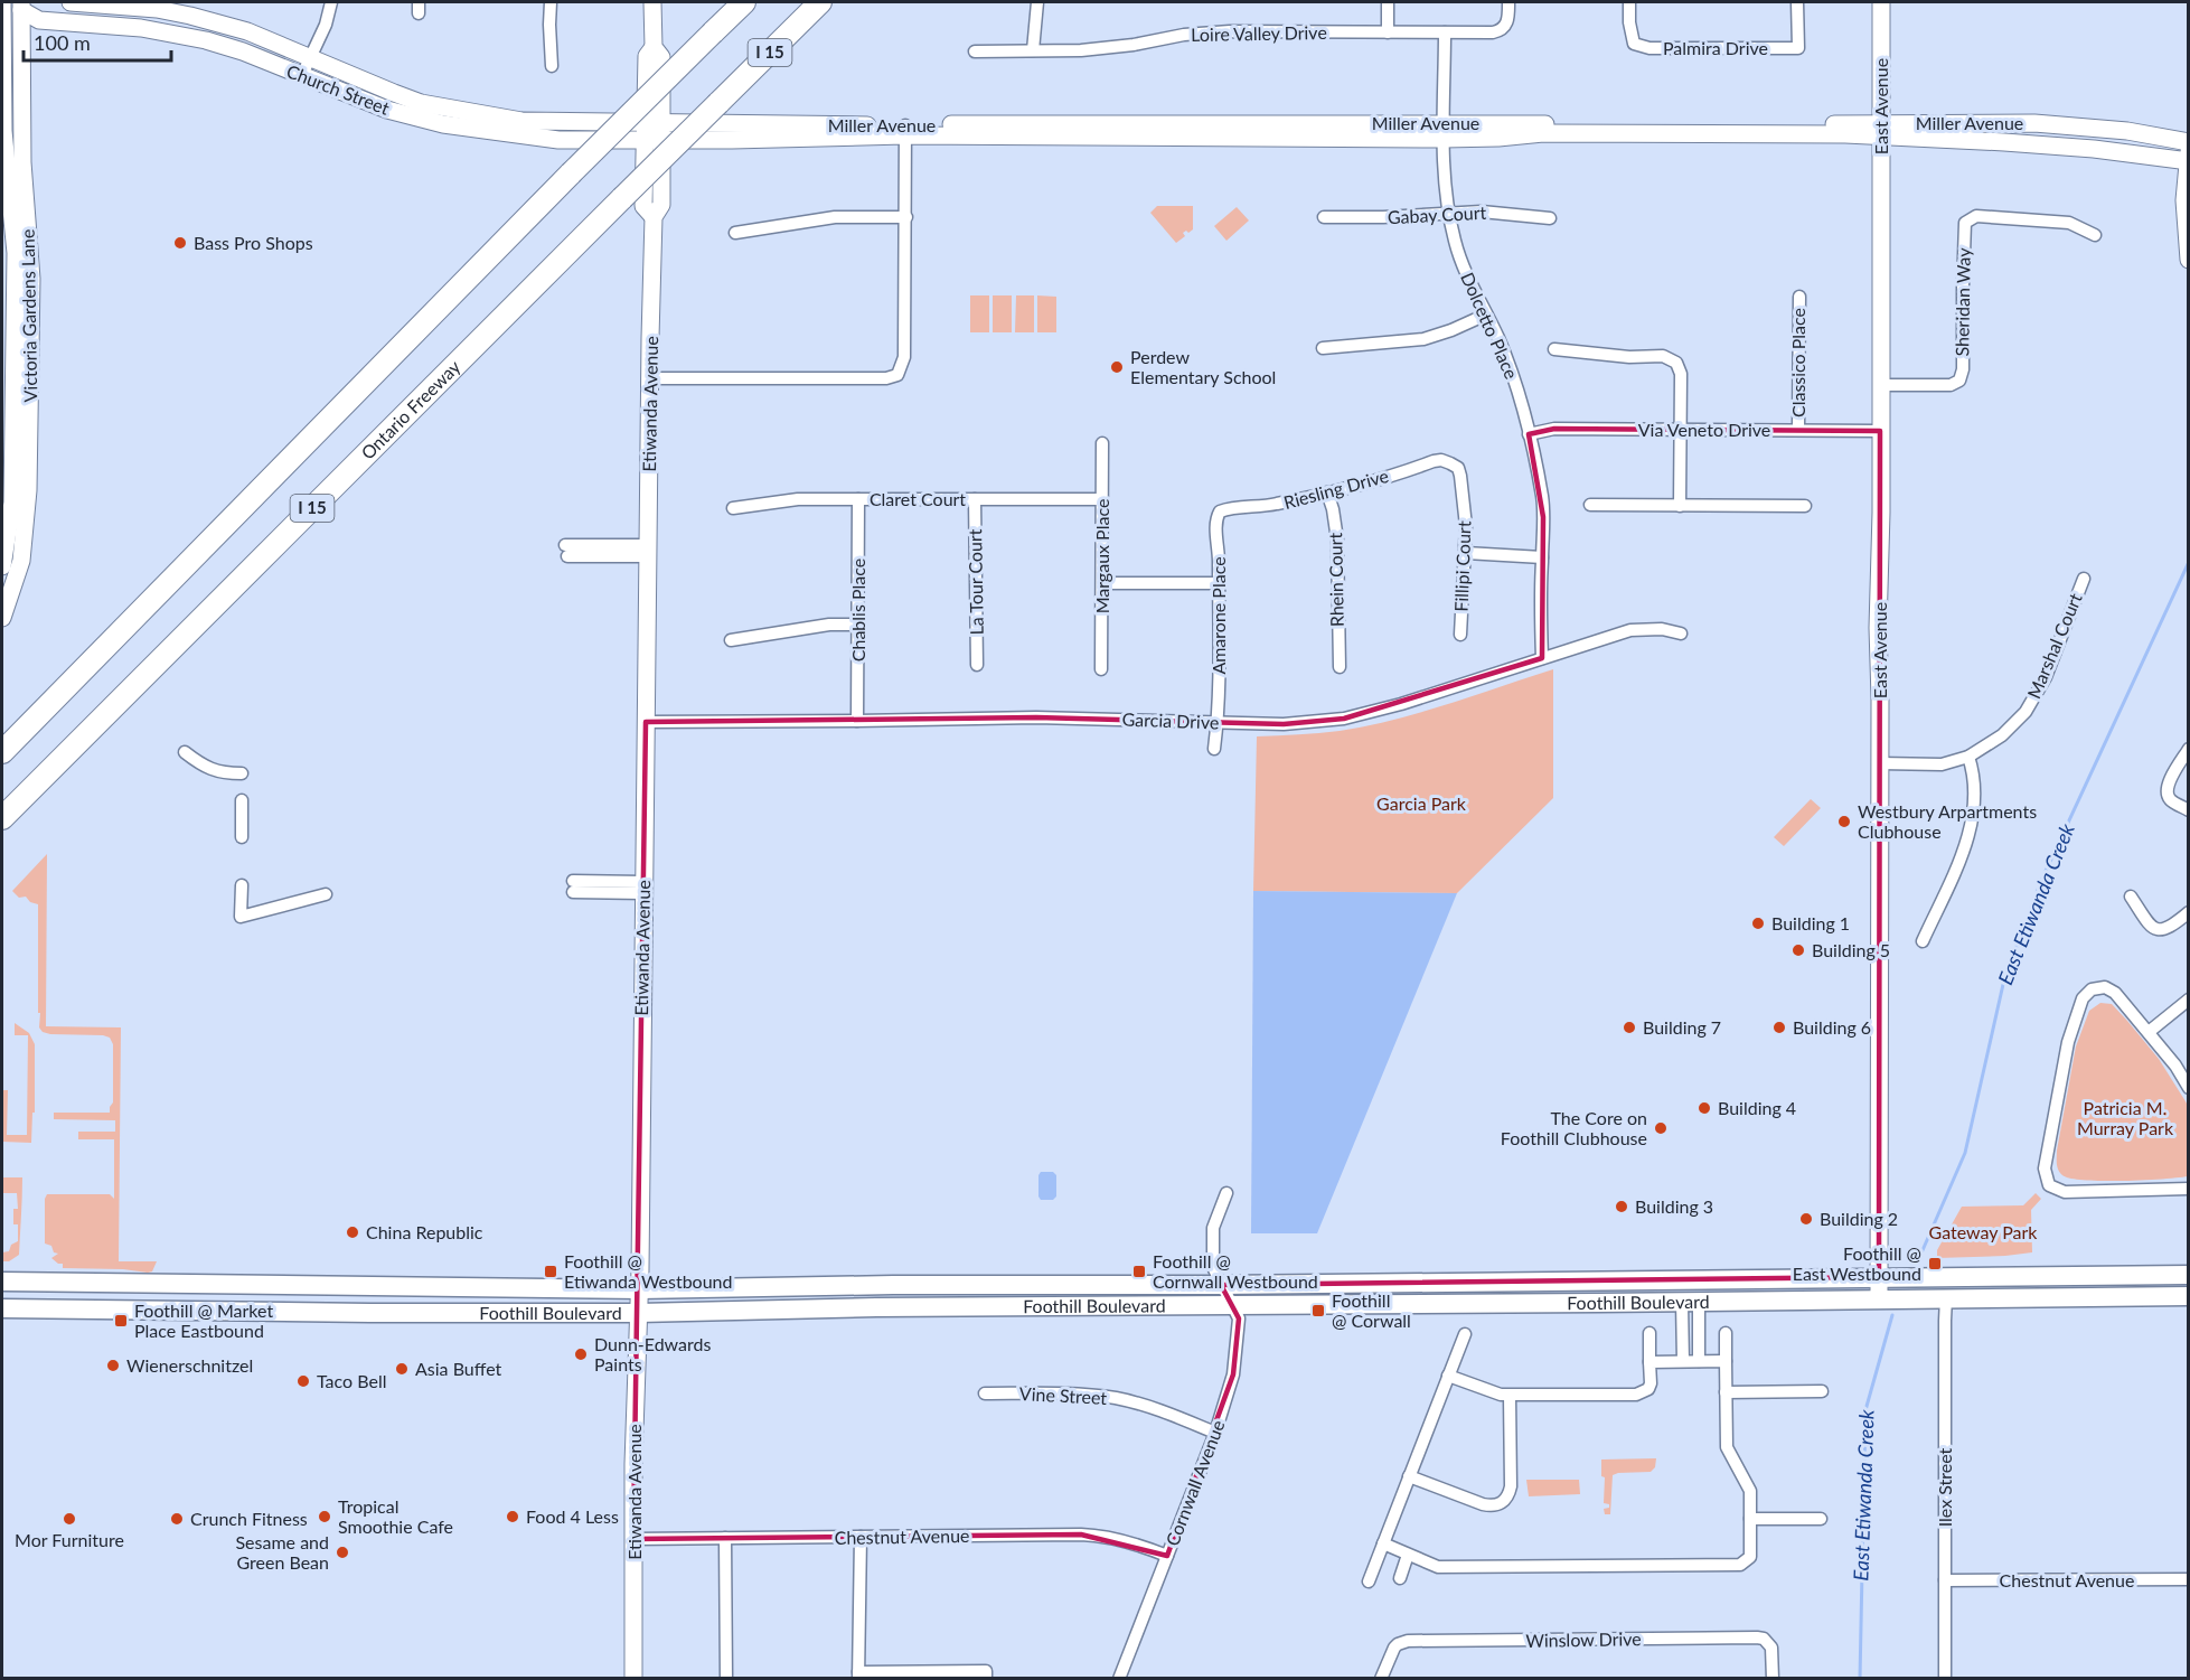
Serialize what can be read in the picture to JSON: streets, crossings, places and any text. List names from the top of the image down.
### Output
{
  "streets": {
    "highway": ["I 15", "Ontario Freeway"],
    "main road": [
      "Church Street",
      "East Avenue",
      "Miller Avenue",
      "Victoria Gardens Lane",
      "Etiwanda Avenue",
      "Foothill Boulevard"
    ],
    "street": [
      "Loire Valley Drive",
      "Palmira Drive",
      "Gabay Court",
      "Sheridan Way",
      "Dolcetto Place",
      "Classico Place",
      "Via Veneto Drive",
      "Riesling Drive",
      "Claret Court",
      "Margaux Place",
      "Fillipi Court",
      "Rhein Court",
      "La Tour Court",
      "Chablis Place",
      "Amarone Place",
      "Marshal Court",
      "Garcia Drive",
      "Vine Street",
      "Cornwall Avenue",
      "Ilex Street",
      "Chestnut Avenue",
      "Winslow Drive"
    ]
  },
  "crossings": [
    ["Loire Valley Drive", "Dolcetto Place"],
    ["Church Street", "Miller Avenue"],
    ["Church Street", "Victoria Gardens Lane"],
    ["Church Street", "Etiwanda Avenue"],
    ["East Avenue", "Miller Avenue"],
    ["East Avenue", "Sheridan Way"],
    ["East Avenue", "Via Veneto Drive"],
    ["East Avenue", "Marshal Court"],
    ["East Avenue", "Foothill Boulevard"],
    ["Miller Avenue", "Dolcetto Place"],
    ["Miller Avenue", "Etiwanda Avenue"],
    ["Gabay Court", "Dolcetto Place"],
    ["Dolcetto Place", "Via Veneto Drive"],
    ["Dolcetto Place", "Garcia Drive"],
    ["Classico Place", "Via Veneto Drive"],
    ["Etiwanda Avenue", "Garcia Drive"],
    ["Etiwanda Avenue", "Foothill Boulevard"],
    ["Etiwanda Avenue", "Chestnut Avenue"],
    ["Riesling Drive", "Fillipi Court"],
    ["Riesling Drive", "Rhein Court"],
    ["Riesling Drive", "Amarone Place"],
    ["Claret Court", "Margaux Place"],
    ["Claret Court", "La Tour Court"],
    ["Claret Court", "Chablis Place"],
    ["Chablis Place", "Garcia Drive"],
    ["Amarone Place", "Garcia Drive"],
    ["Foothill Boulevard", "Cornwall Avenue"],
    ["Foothill Boulevard", "Ilex Street"],
    ["Vine Street", "Cornwall Avenue"],
    ["Cornwall Avenue", "Chestnut Avenue"],
    ["Ilex Street", "Chestnut Avenue"]
  ],
  "water": ["East Etiwanda Creek"],
  "parks": ["Garcia Park", "Patricia M. Murray Park", "Gateway Park"],
  "places": {
    "other": [
      "Bass Pro Shops",
      "Perdew Elementary School",
      "Westbury Arpartments Clubhouse",
      "Building 1",
      "Building 5",
      "Building 7",
      "Building 6",
      "Building 4",
      "The Core on Foothill Clubhouse",
      "Building 3",
      "Building 2",
      "China Republic",
      "Dunn-Edwards Paints",
      "Wienerschnitzel",
      "Asia Buffet",
      "Taco Bell",
      "Tropical Smoothie Cafe",
      "Food 4 Less",
      "Mor Furniture",
      "Crunch Fitness",
      "Sesame and Green Bean"
    ],
    "transit": [
      "Foothill @ East Westbound",
      "Foothill @ Etiwanda Westbound",
      "Foothill @ Cornwall Westbound",
      "Foothill @ Corwall",
      "Foothill @ Market Place Eastbound"
    ]
  },
  "scale_bar": "100 m"
}
